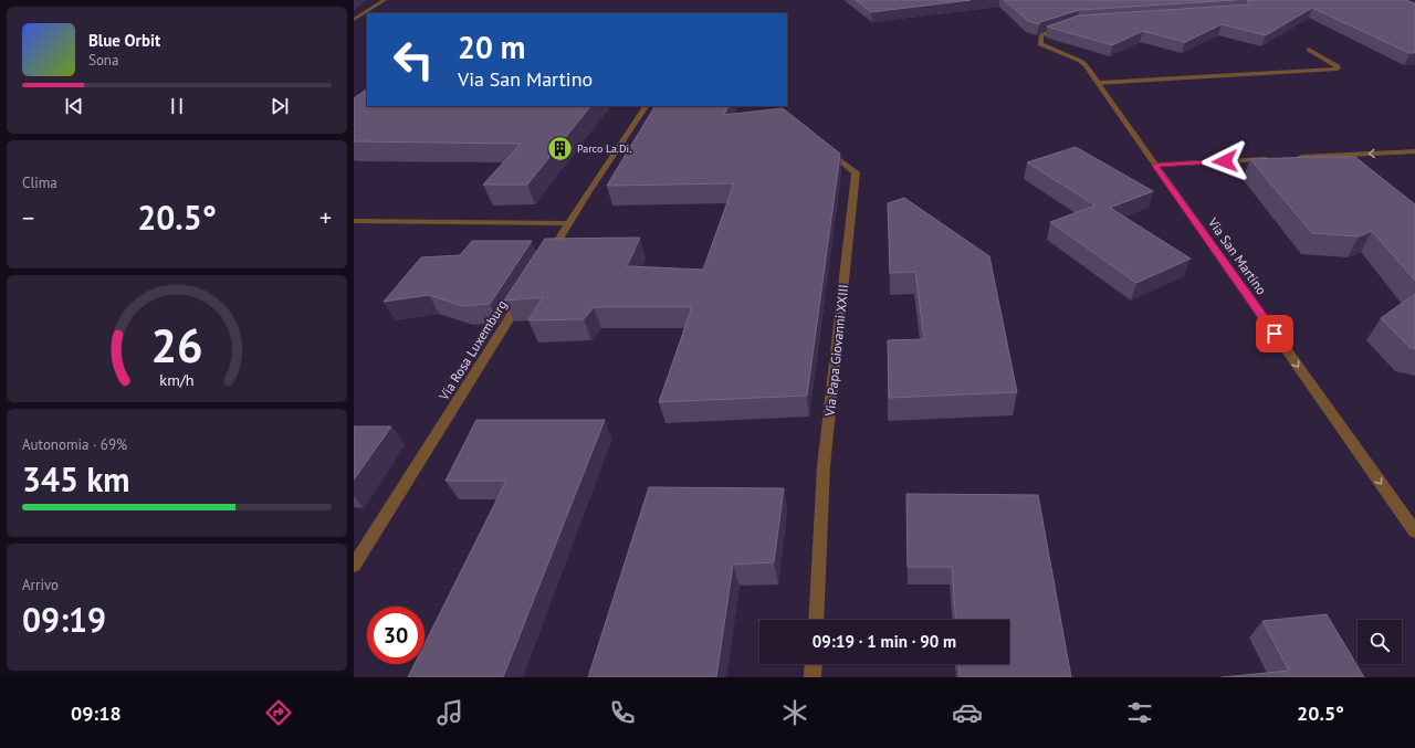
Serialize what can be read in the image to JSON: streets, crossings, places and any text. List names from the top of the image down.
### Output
{
  "streets": {
    "street": ["Via San Martino", "Via Rosa Luxemburg", "Via Papa Giovanni XXIII"]
  },
  "one_way": ["Via San Martino"],
  "places": {
    "building": ["Parco La.Di."]
  },
  "page": {
    "turn": ["20 m", "Via San Martino"],
    "song": ["Blue Orbit", "Sona"],
    "tile": [
      "Clima",
      ["Autonomia · 69%", "345 km"],
      ["Arrivo", "09:19"]
    ],
    "heat": ["−", "20.5°", "+"],
    "limit": "30",
    "trip": "09:19 · 1 min · 90 m",
    "tabs": ["09:18", "20.5°"],
    "gauge": ["26", "km/h"]
  }
}
